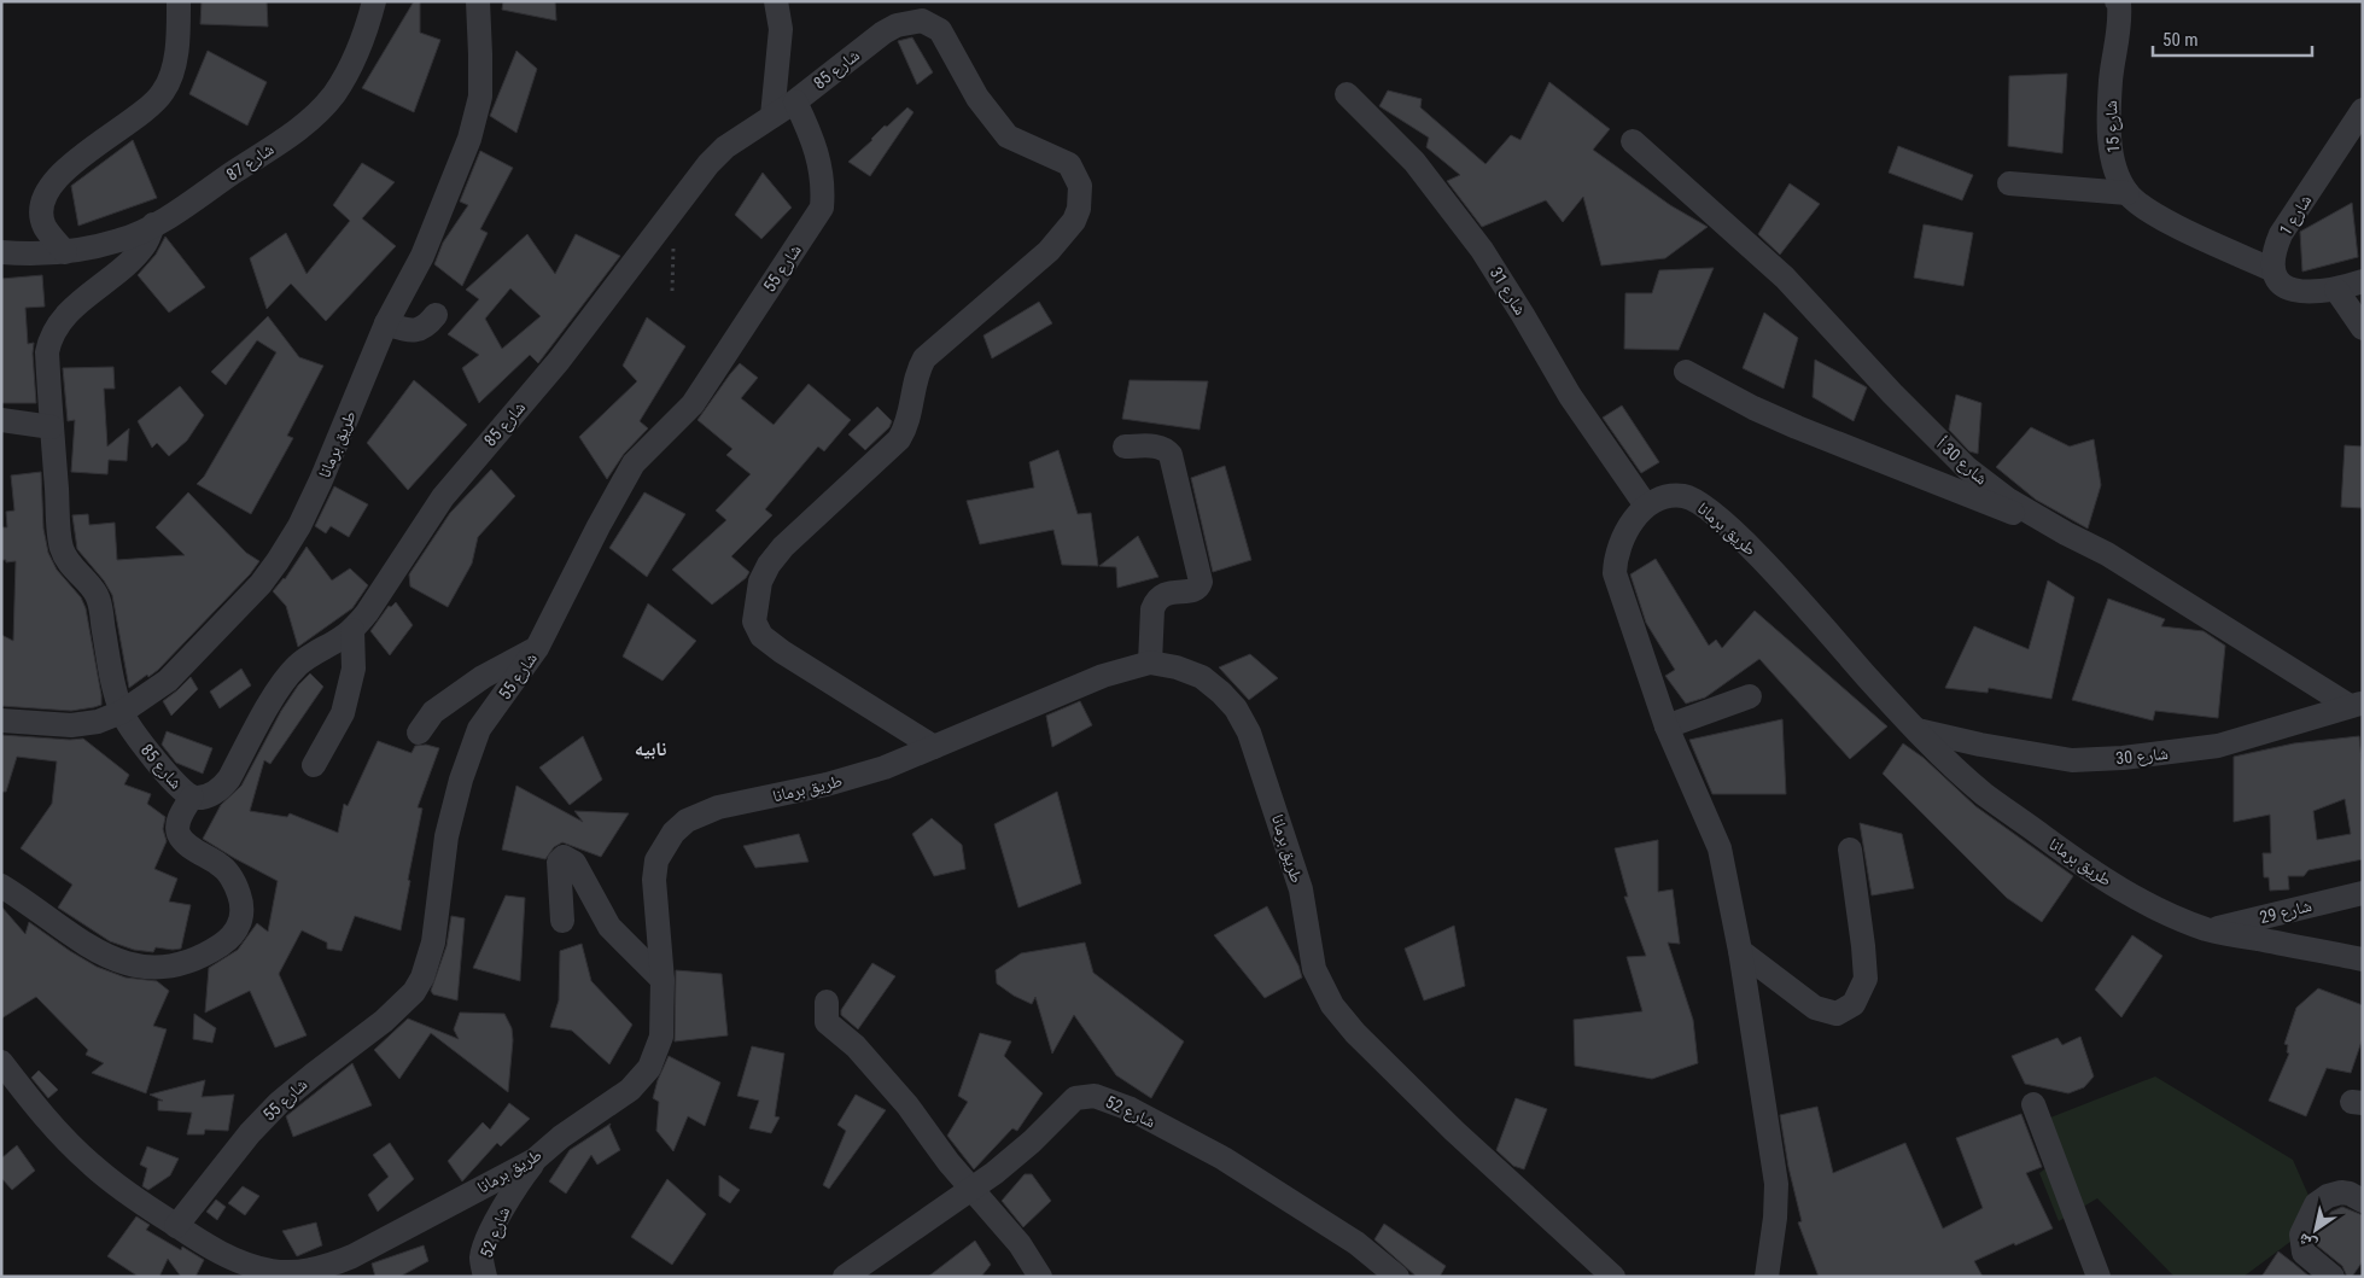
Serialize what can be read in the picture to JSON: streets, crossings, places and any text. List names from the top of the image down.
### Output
{
  "streets": {
    "street": [
      "شارع 85",
      "شارع 15",
      "شارع 87",
      "شارع 1",
      "شارع 55",
      "شارع 31",
      "طريق برمانا",
      "شارع 30 أ",
      "شارع 30",
      "شارع 29",
      "شارع 52"
    ]
  },
  "crossings": [
    ["شارع 85", "شارع 87"],
    ["شارع 85", "شارع 55"],
    ["شارع 85", "طريق برمانا"],
    ["شارع 15", "شارع 1"],
    ["شارع 55", "طريق برمانا"],
    ["شارع 31", "طريق برمانا"],
    ["طريق برمانا", "شارع 30"],
    ["طريق برمانا", "شارع 29"],
    ["طريق برمانا", "شارع 52"],
    ["شارع 30 أ", "شارع 30"]
  ],
  "districts": ["نابيه"],
  "scale_bar": "50 m",
  "north": "bottom left"
}
